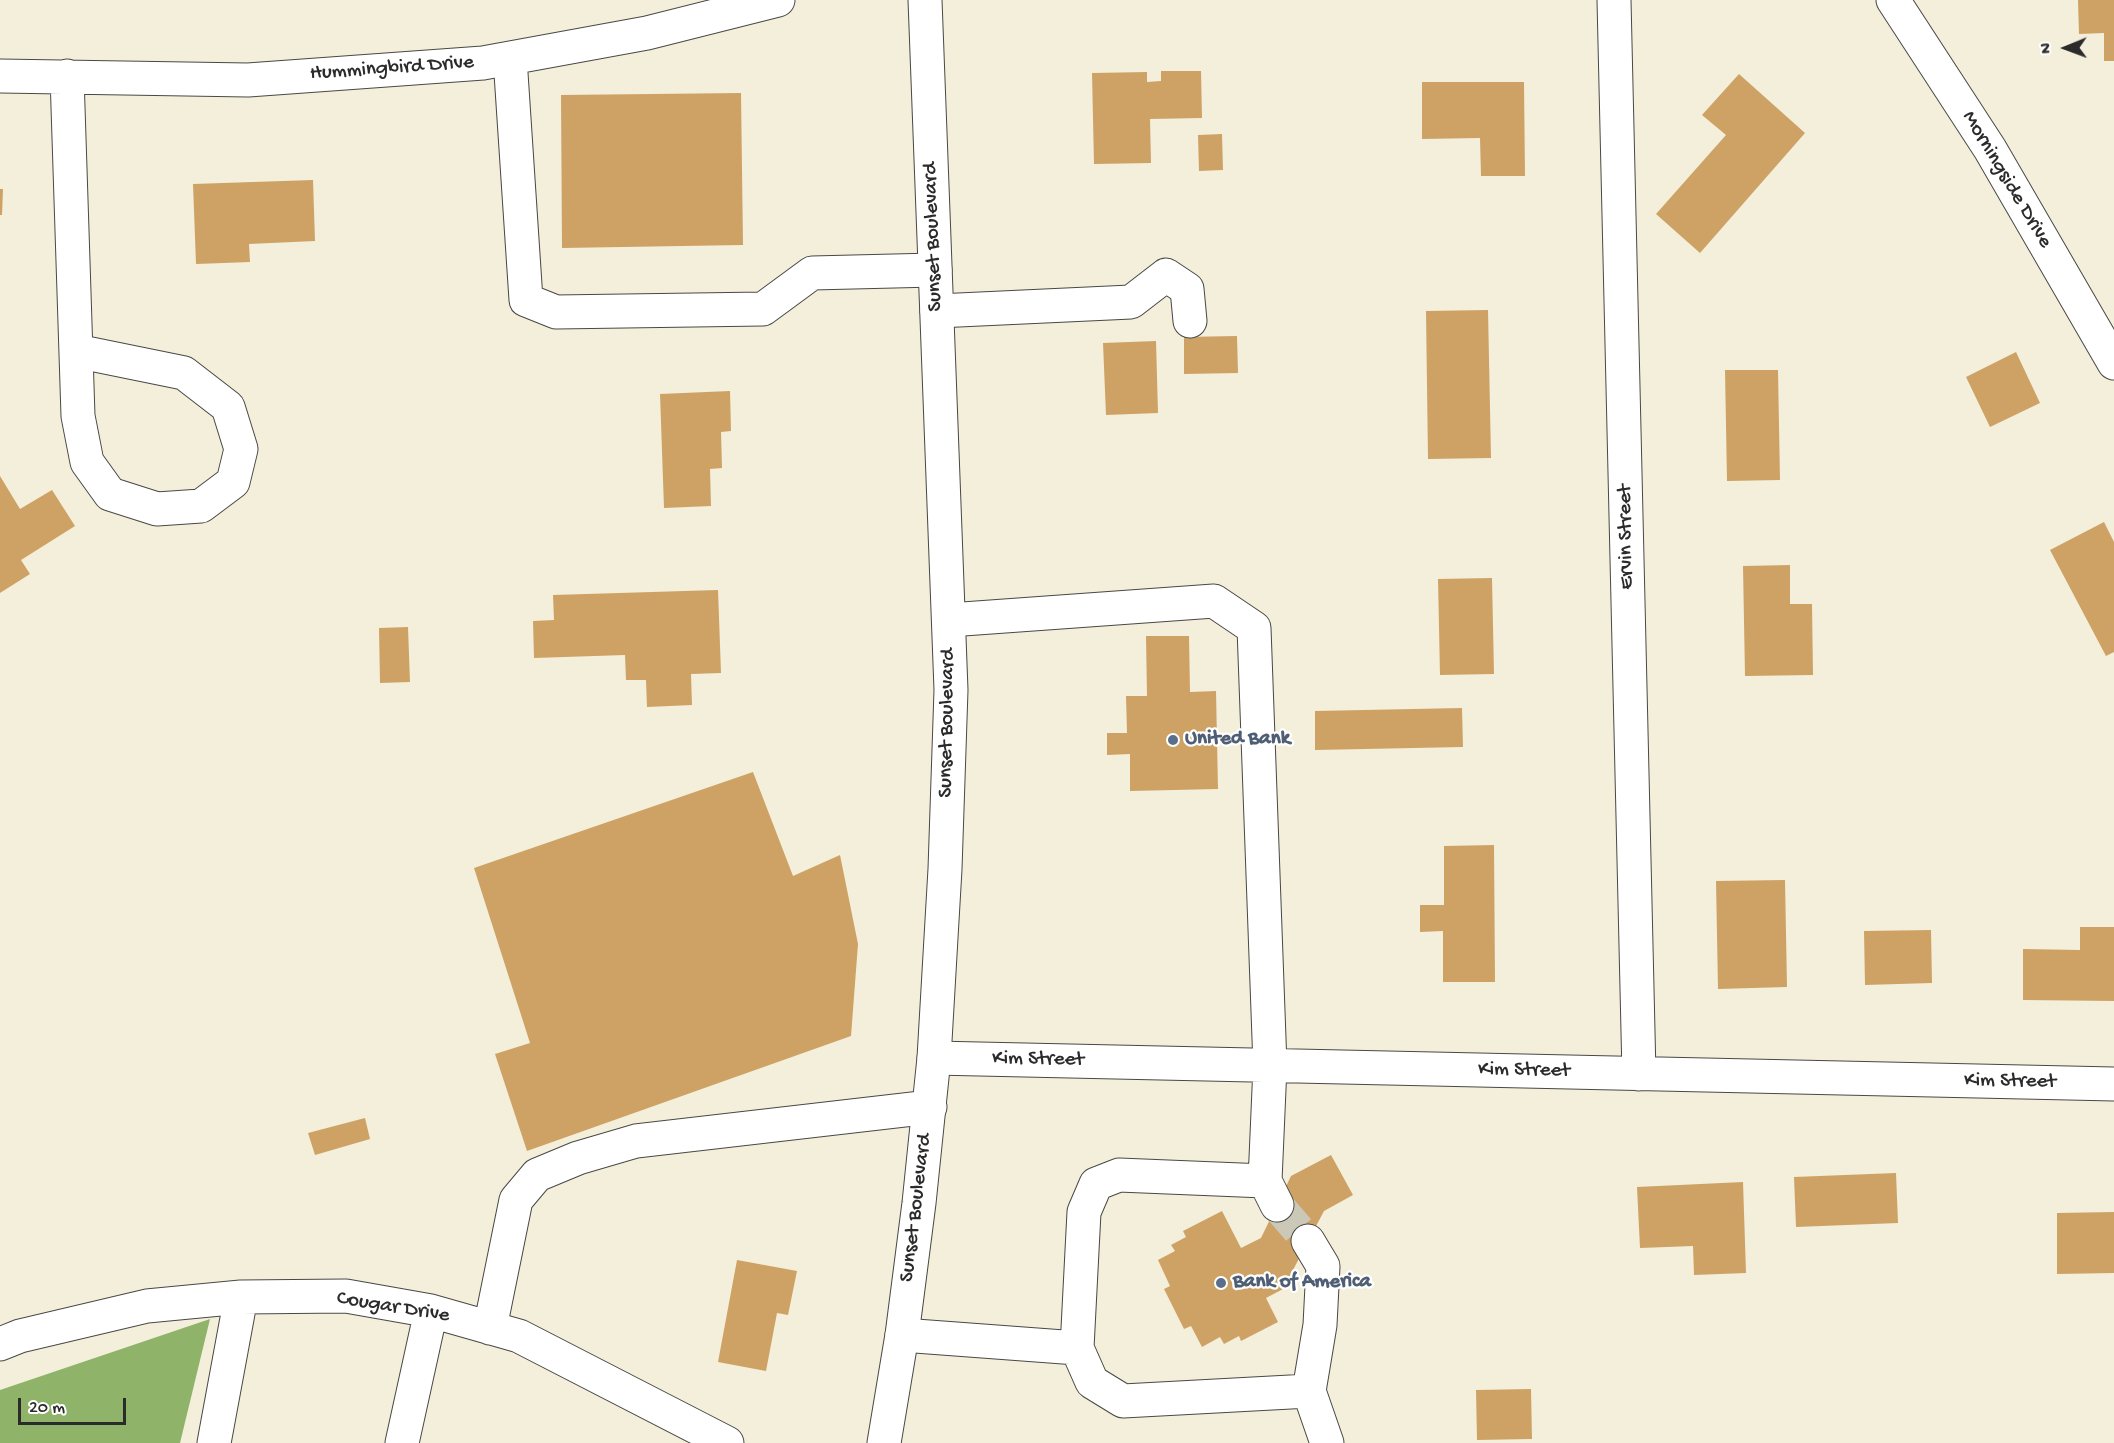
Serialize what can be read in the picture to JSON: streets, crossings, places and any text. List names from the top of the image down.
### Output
{
  "streets": {
    "street": [
      "Hummingbird Drive",
      "Morningside Drive",
      "Sunset Boulevard",
      "Ervin Street",
      "Kim Street",
      "Cougar Drive"
    ]
  },
  "crossings": [
    ["Sunset Boulevard", "Kim Street"],
    ["Ervin Street", "Kim Street"]
  ],
  "places": ["United Bank", "Bank of America"],
  "scale_bar": "20 m",
  "north": "left"
}
